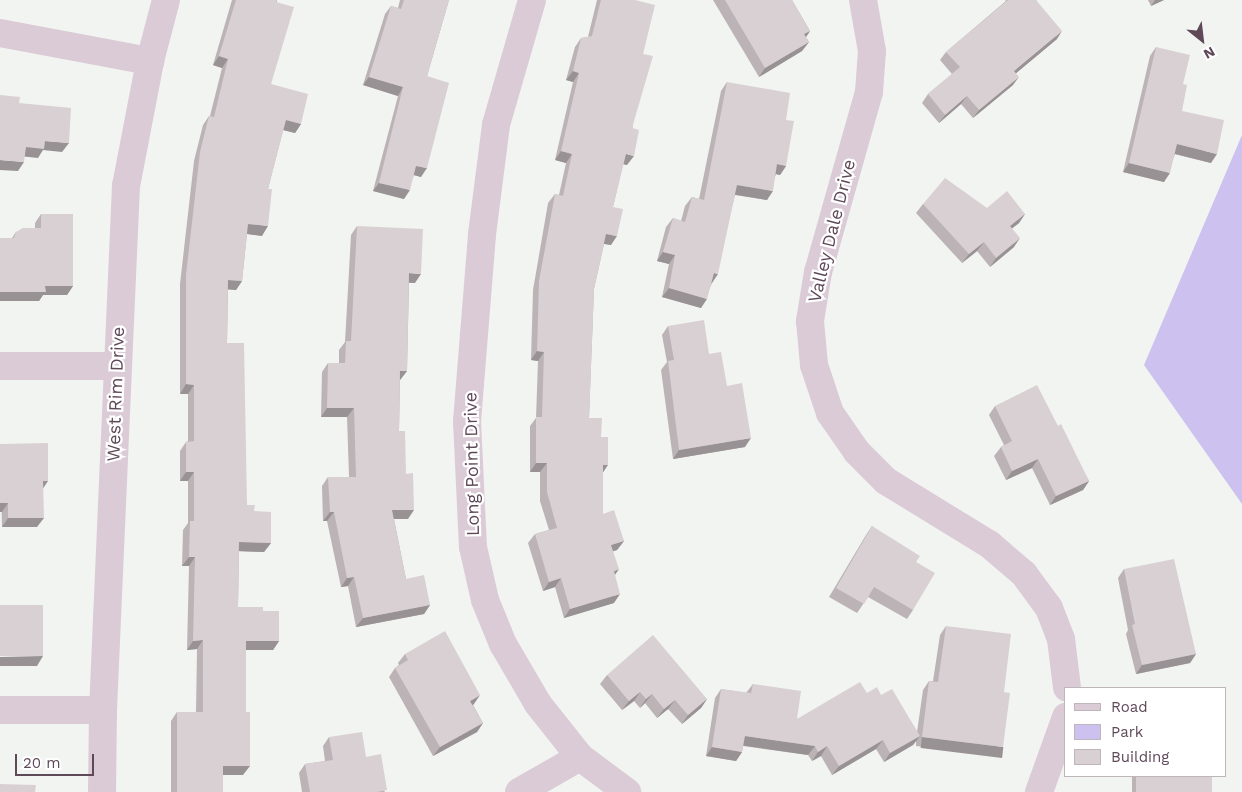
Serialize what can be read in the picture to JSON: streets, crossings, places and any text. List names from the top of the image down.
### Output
{
  "streets": {
    "street": ["Valley Dale Drive", "West Rim Drive", "Long Point Drive"]
  },
  "legend": ["Road", "Park", "Building"],
  "scale_bar": "20 m",
  "north": "bottom right"
}
